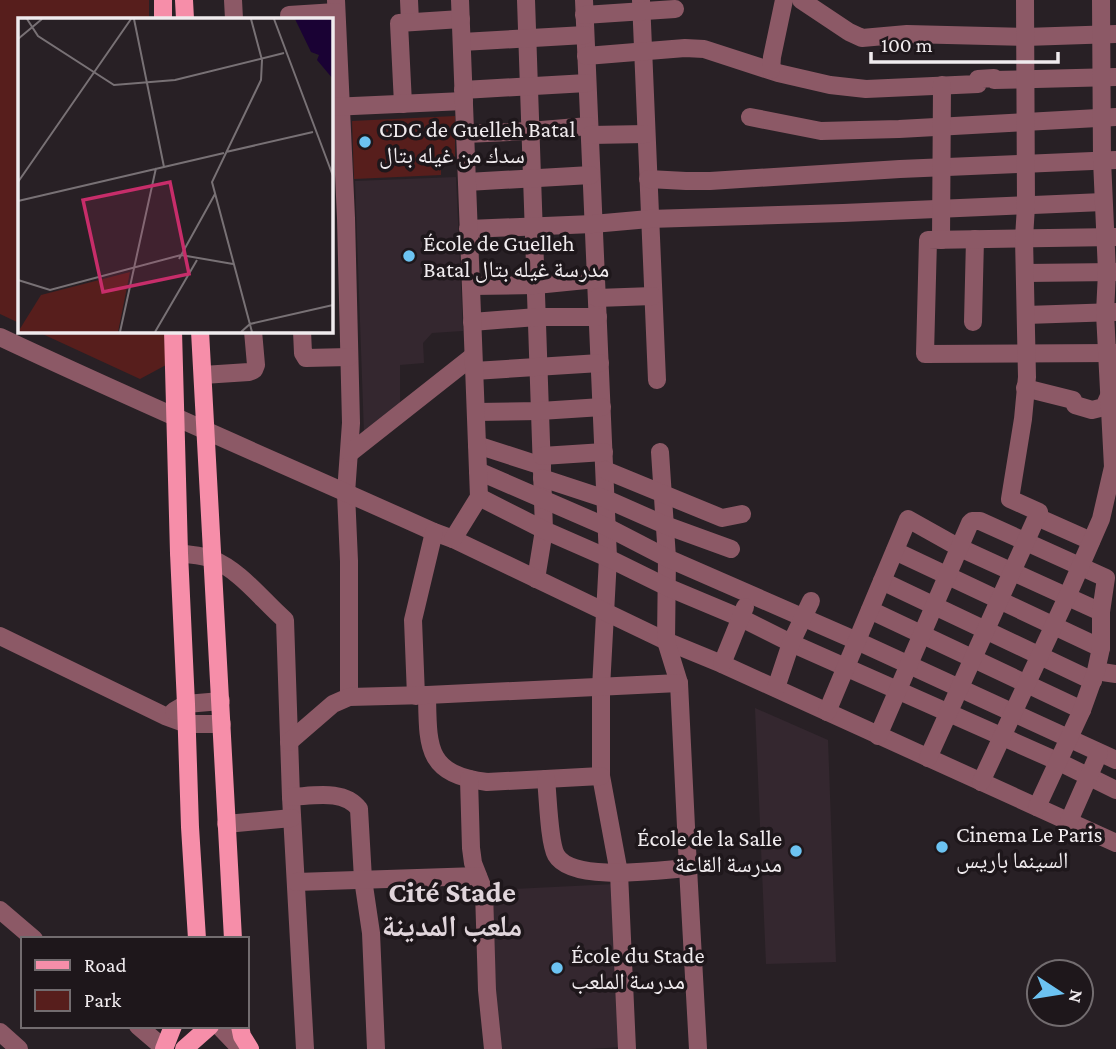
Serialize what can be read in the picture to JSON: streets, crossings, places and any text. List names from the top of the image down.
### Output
{
  "districts": ["Cité Stade ملعب المدينة"],
  "places": [
    "CDC de Guelleh Batal سدك من غيله بتال",
    "École de Guelleh Batal مدرسة غيله بتال",
    "Cinema Le Paris السينما باريس",
    "École de la Salle مدرسة القاعة",
    "École du Stade مدرسة الملعب"
  ],
  "legend": ["Road", "Park"],
  "scale_bar": "100 m",
  "north": "right"
}
